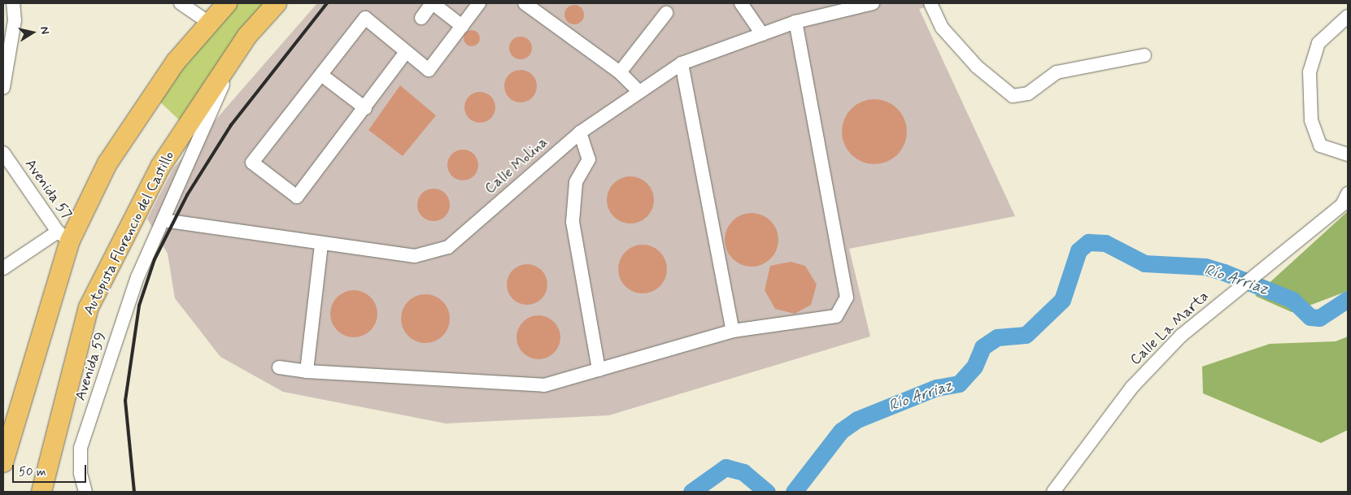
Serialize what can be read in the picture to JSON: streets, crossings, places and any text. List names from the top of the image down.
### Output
{
  "streets": {
    "highway": ["Autopista Florencio del Castillo"],
    "street": [
      "Calle Molina",
      "Avenida 57",
      "Calle La Marta",
      "Avenida 59"
    ]
  },
  "crossings": [
    ["Calle Molina", "Avenida 59"],
    ["Autopista Florencio del Castillo", "Avenida 59"]
  ],
  "water": ["Río Arriaz"],
  "scale_bar": "50 m",
  "north": "right"
}
